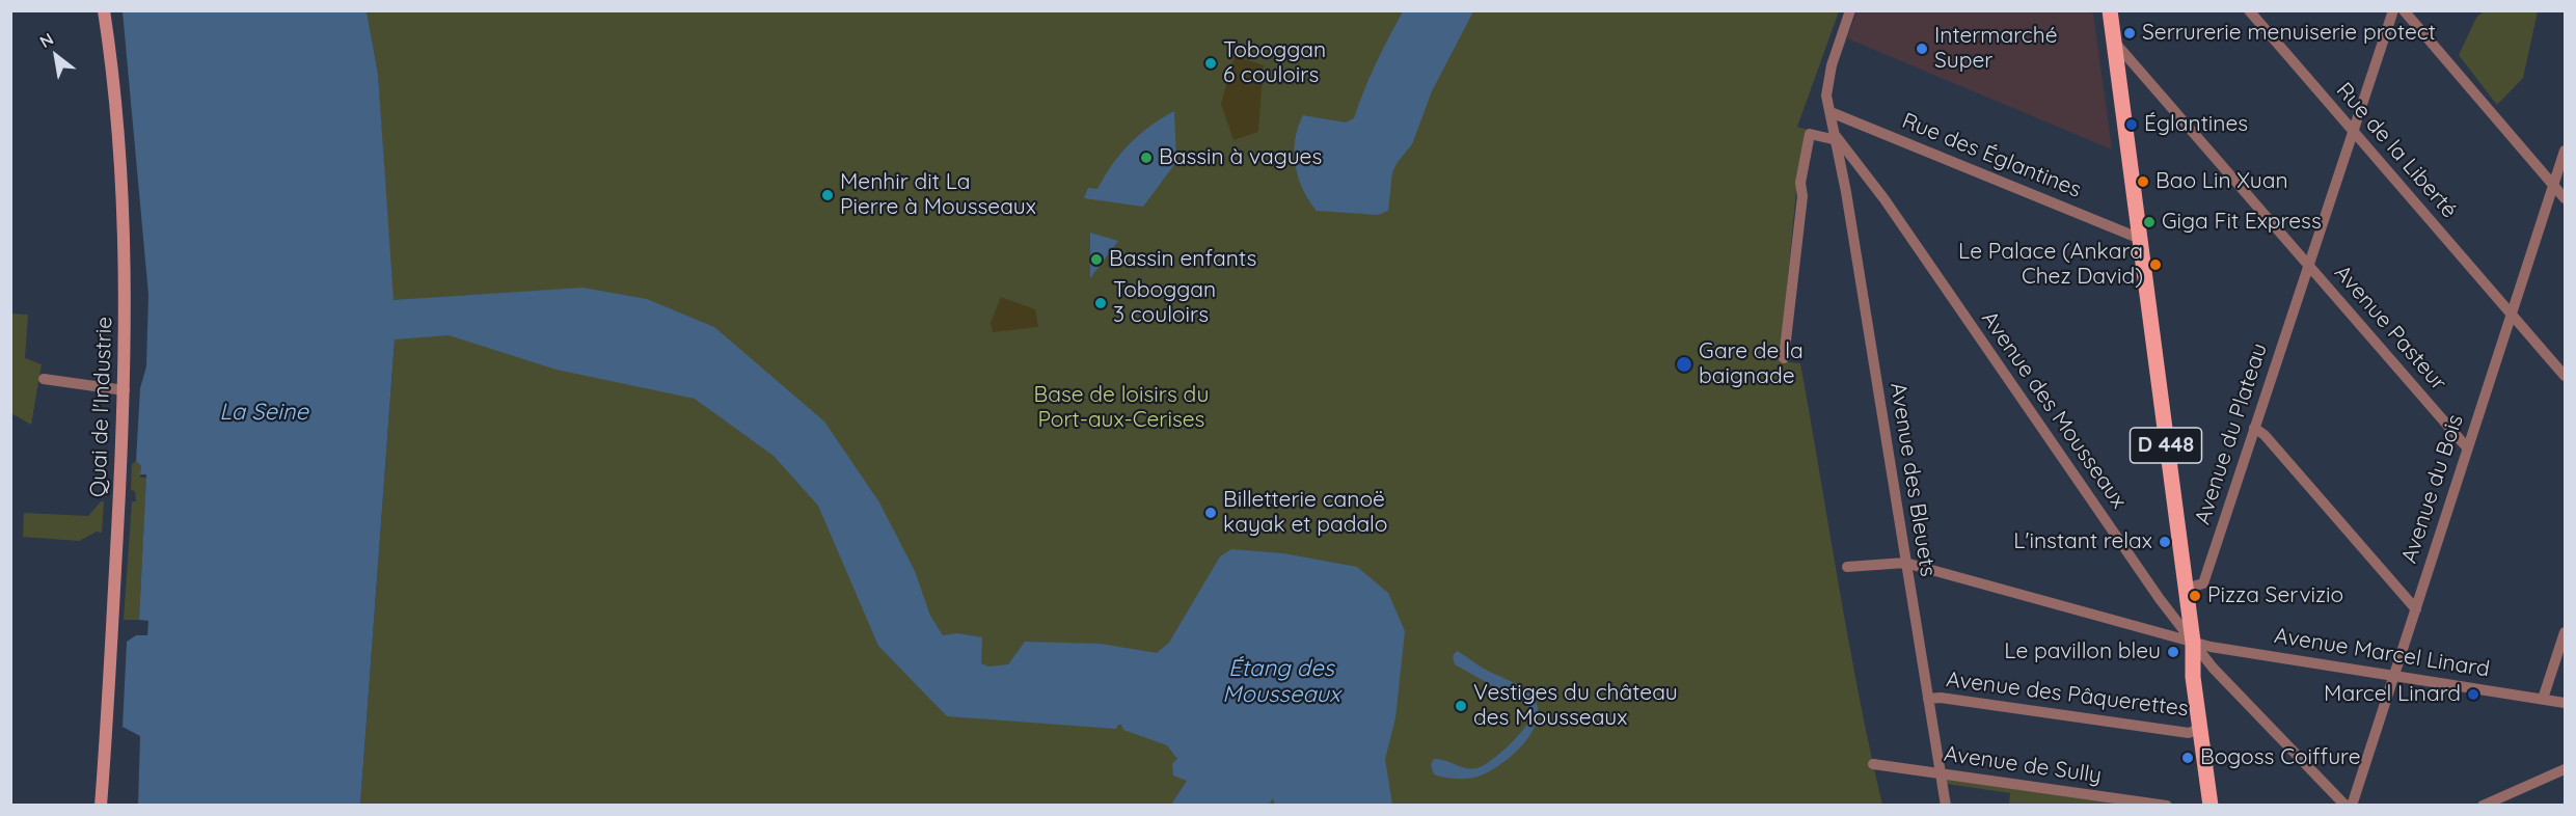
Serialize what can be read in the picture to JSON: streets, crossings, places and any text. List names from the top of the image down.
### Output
{
  "streets": {
    "main road": ["Quai de l'Industrie", "D 448"],
    "street": [
      "Rue de la Liberté",
      "Rue des Églantines",
      "Avenue Pasteur",
      "Avenue des Mousseaux",
      "Avenue du Plateau",
      "Avenue des Bleuets",
      "Avenue du Bois",
      "Avenue Marcel Linard",
      "Avenue des Pâquerettes",
      "Avenue de Sully"
    ]
  },
  "crossings": [
    ["Rue de la Liberté", "Avenue du Plateau"],
    ["Rue de la Liberté", "Avenue du Bois"],
    ["Rue des Églantines", "D 448"],
    ["Rue des Églantines", "Avenue des Bleuets"],
    ["Avenue Pasteur", "Avenue du Plateau"],
    ["Avenue Pasteur", "D 448"],
    ["Avenue Pasteur", "Avenue du Bois"],
    ["Avenue des Mousseaux", "D 448"],
    ["Avenue des Mousseaux", "Avenue des Bleuets"],
    ["Avenue des Mousseaux", "Avenue Marcel Linard"],
    ["Avenue du Plateau", "D 448"],
    ["D 448", "Avenue Marcel Linard"],
    ["D 448", "Avenue des Pâquerettes"],
    ["Avenue des Bleuets", "Avenue Marcel Linard"],
    ["Avenue des Bleuets", "Avenue des Pâquerettes"],
    ["Avenue des Bleuets", "Avenue de Sully"],
    ["Avenue du Bois", "Avenue Marcel Linard"]
  ],
  "water": ["La Seine", "Étang des Mousseaux"],
  "parks": ["Base de loisirs du Port-aux-Cerises"],
  "places": [
    "Serrurerie menuiserie protect",
    "Intermarché Super",
    "Toboggan 6 couloirs",
    "Églantines",
    "Bassin à vagues",
    "Bao Lin Xuan",
    "Menhir dit La Pierre à Mousseaux",
    "Giga Fit Express",
    "Bassin enfants",
    "Le Palace (Ankara Chez David)",
    "Toboggan 3 couloirs",
    "Gare de la baignade",
    "Billetterie canoë kayak et padalo",
    "L'instant relax",
    "Pizza Servizio",
    "Le pavillon bleu",
    "Marcel Linard",
    "Vestiges du château des Mousseaux",
    "Bogoss Coiffure"
  ],
  "north": "top left"
}
